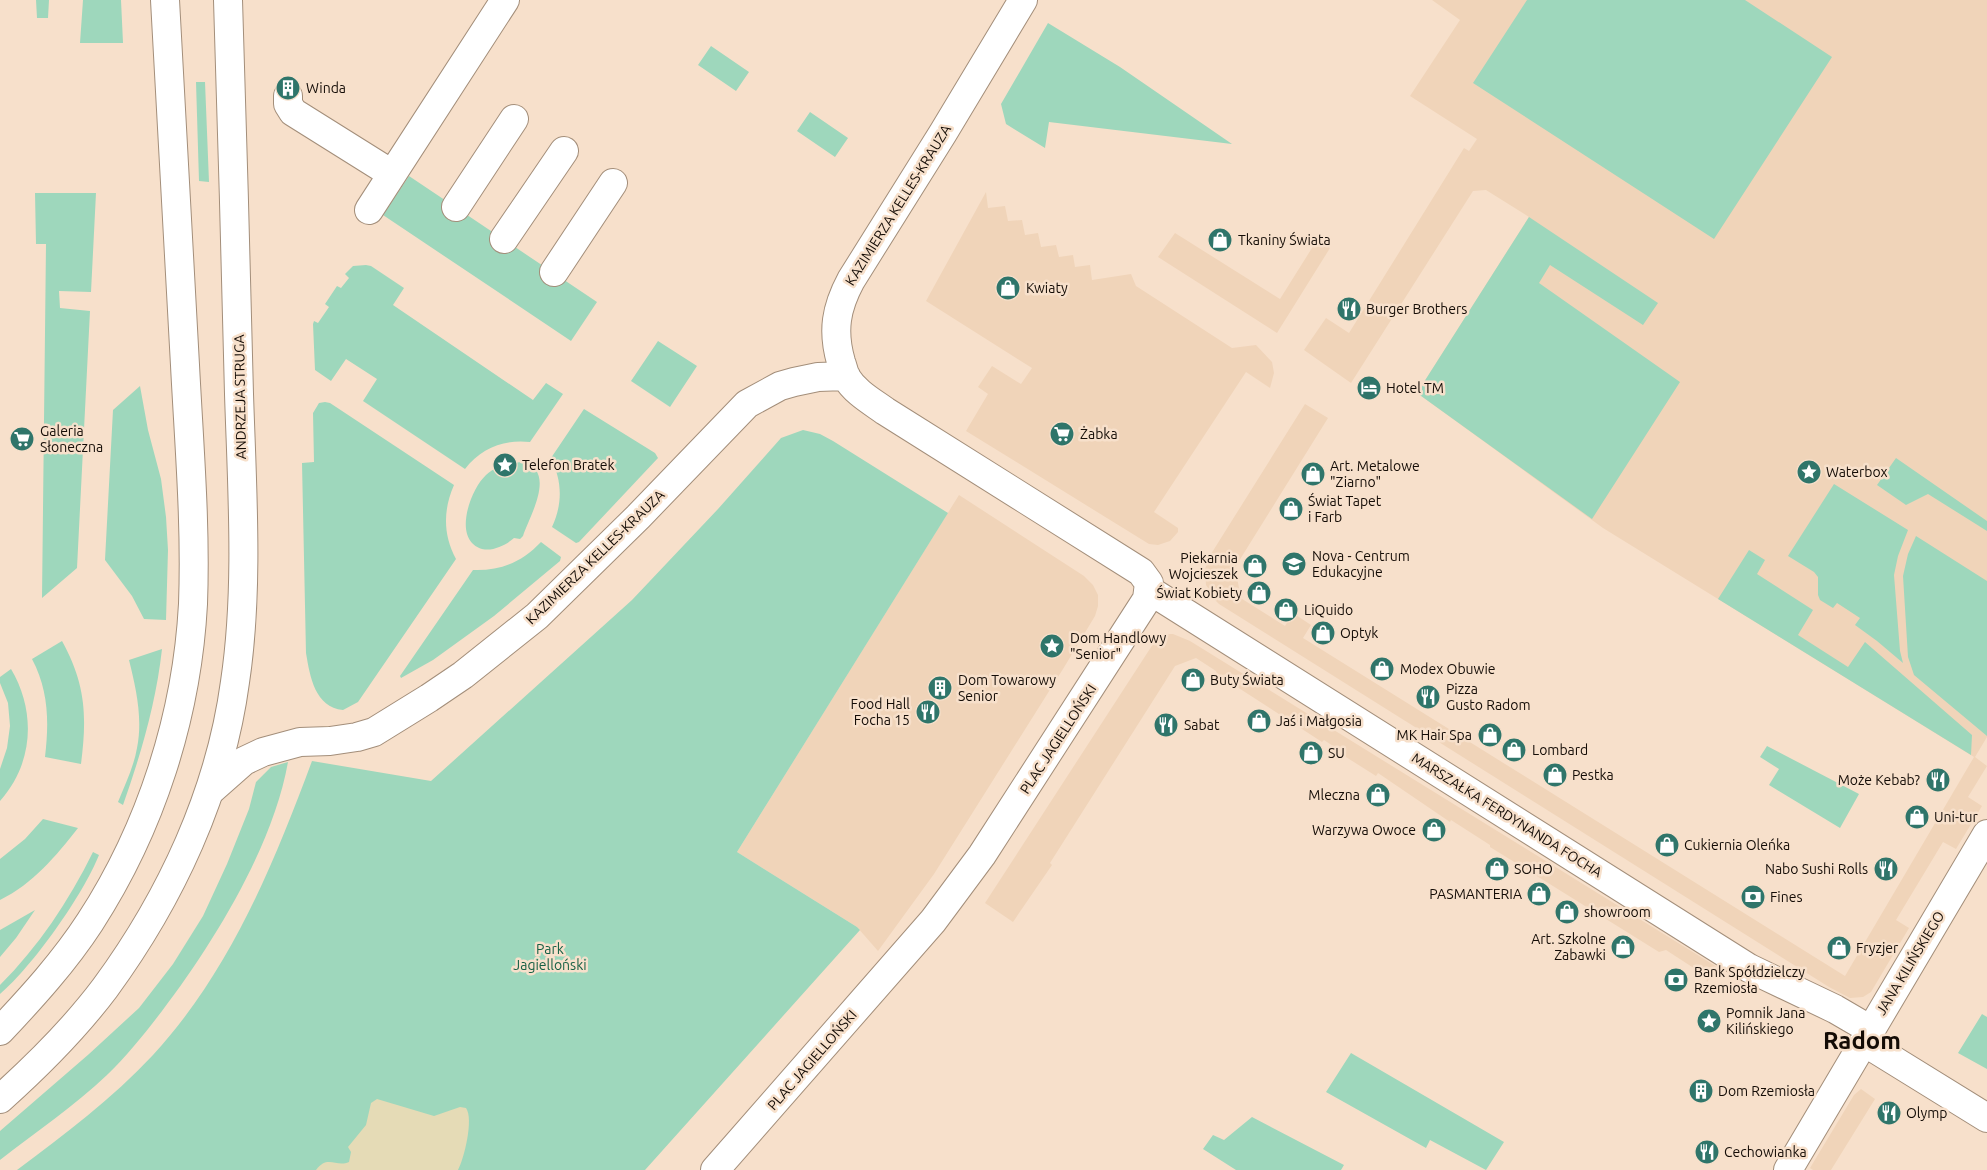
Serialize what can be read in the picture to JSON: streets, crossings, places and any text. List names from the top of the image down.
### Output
{
  "streets": {
    "street": [
      "KAZIMIERZA KELLES-KRAUZA",
      "ANDRZEJA STRUGA",
      "PLAC JAGIELLOŃSKI",
      "MARSZAŁKA FERDYNANDA FOCHA",
      "JANA KILIŃSKIEGO"
    ]
  },
  "crossings": [
    ["KAZIMIERZA KELLES-KRAUZA", "ANDRZEJA STRUGA"],
    ["PLAC JAGIELLOŃSKI", "MARSZAŁKA FERDYNANDA FOCHA"],
    ["MARSZAŁKA FERDYNANDA FOCHA", "JANA KILIŃSKIEGO"]
  ],
  "districts": ["Radom"],
  "parks": ["Park Jagielloński"],
  "places": {
    "building": ["Winda", "Dom Towarowy Senior", "Dom Rzemiosła"],
    "shop": [
      "Tkaniny Świata",
      "Kwiaty",
      "Art. Metalowe \"Ziarno\"",
      "Świat Tapet i Farb",
      "Piekarnia Wojcieszek",
      "Świat Kobiety",
      "LiQuido",
      "Optyk",
      "Modex Obuwie",
      "Buty Świata",
      "Jaś i Małgosia",
      "MK Hair Spa",
      "Lombard",
      "SU",
      "Pestka",
      "Mleczna",
      "Uni-tur",
      "Warzywa Owoce",
      "Cukiernia Oleńka",
      "SOHO",
      "PASMANTERIA",
      "showroom",
      "Art. Szkolne Zabawki",
      "Fryzjer"
    ],
    "restaurant": [
      "Burger Brothers",
      "Pizza Gusto Radom",
      "Food Hall Focha 15",
      "Sabat",
      "Może Kebab?",
      "Nabo Sushi Rolls",
      "Olymp",
      "Cechowianka"
    ],
    "hotel": ["Hotel TM"],
    "supermarket": ["Żabka", "Galeria Słoneczna"],
    "place": [
      "Telefon Bratek",
      "Waterbox",
      "Dom Handlowy \"Senior\"",
      "Pomnik Jana Kilińskiego"
    ],
    "school or university": ["Nova - Centrum Edukacyjne"],
    "bank": ["Fines", "Bank Spółdzielczy Rzemiosła"]
  }
}
